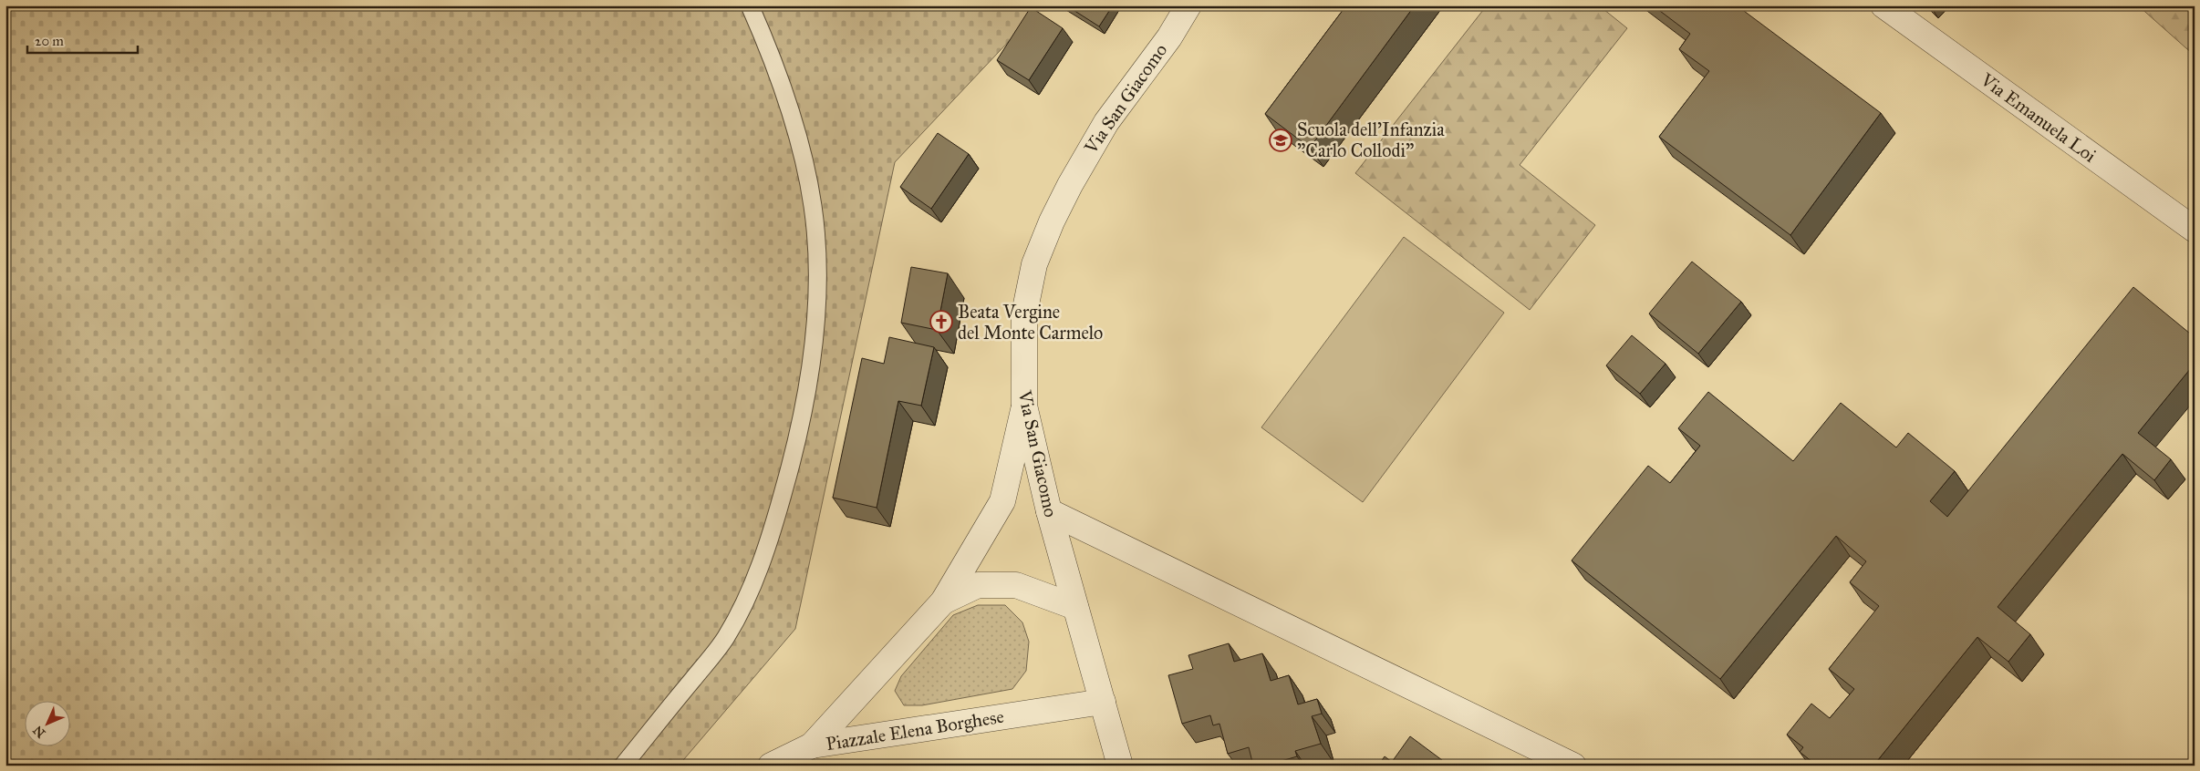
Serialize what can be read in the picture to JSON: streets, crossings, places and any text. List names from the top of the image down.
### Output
{
  "streets": {
    "street": ["Via San Giacomo", "Via Emanuela Loi", "Piazzale Elena Borghese"]
  },
  "crossings": [
    ["Via San Giacomo", "Piazzale Elena Borghese"]
  ],
  "places": {
    "school or university": ["Scuola dell'Infanzia \"Carlo Collodi\""],
    "church": ["Beata Vergine del Monte Carmelo"]
  },
  "scale_bar": "20 m",
  "north": "bottom left"
}
